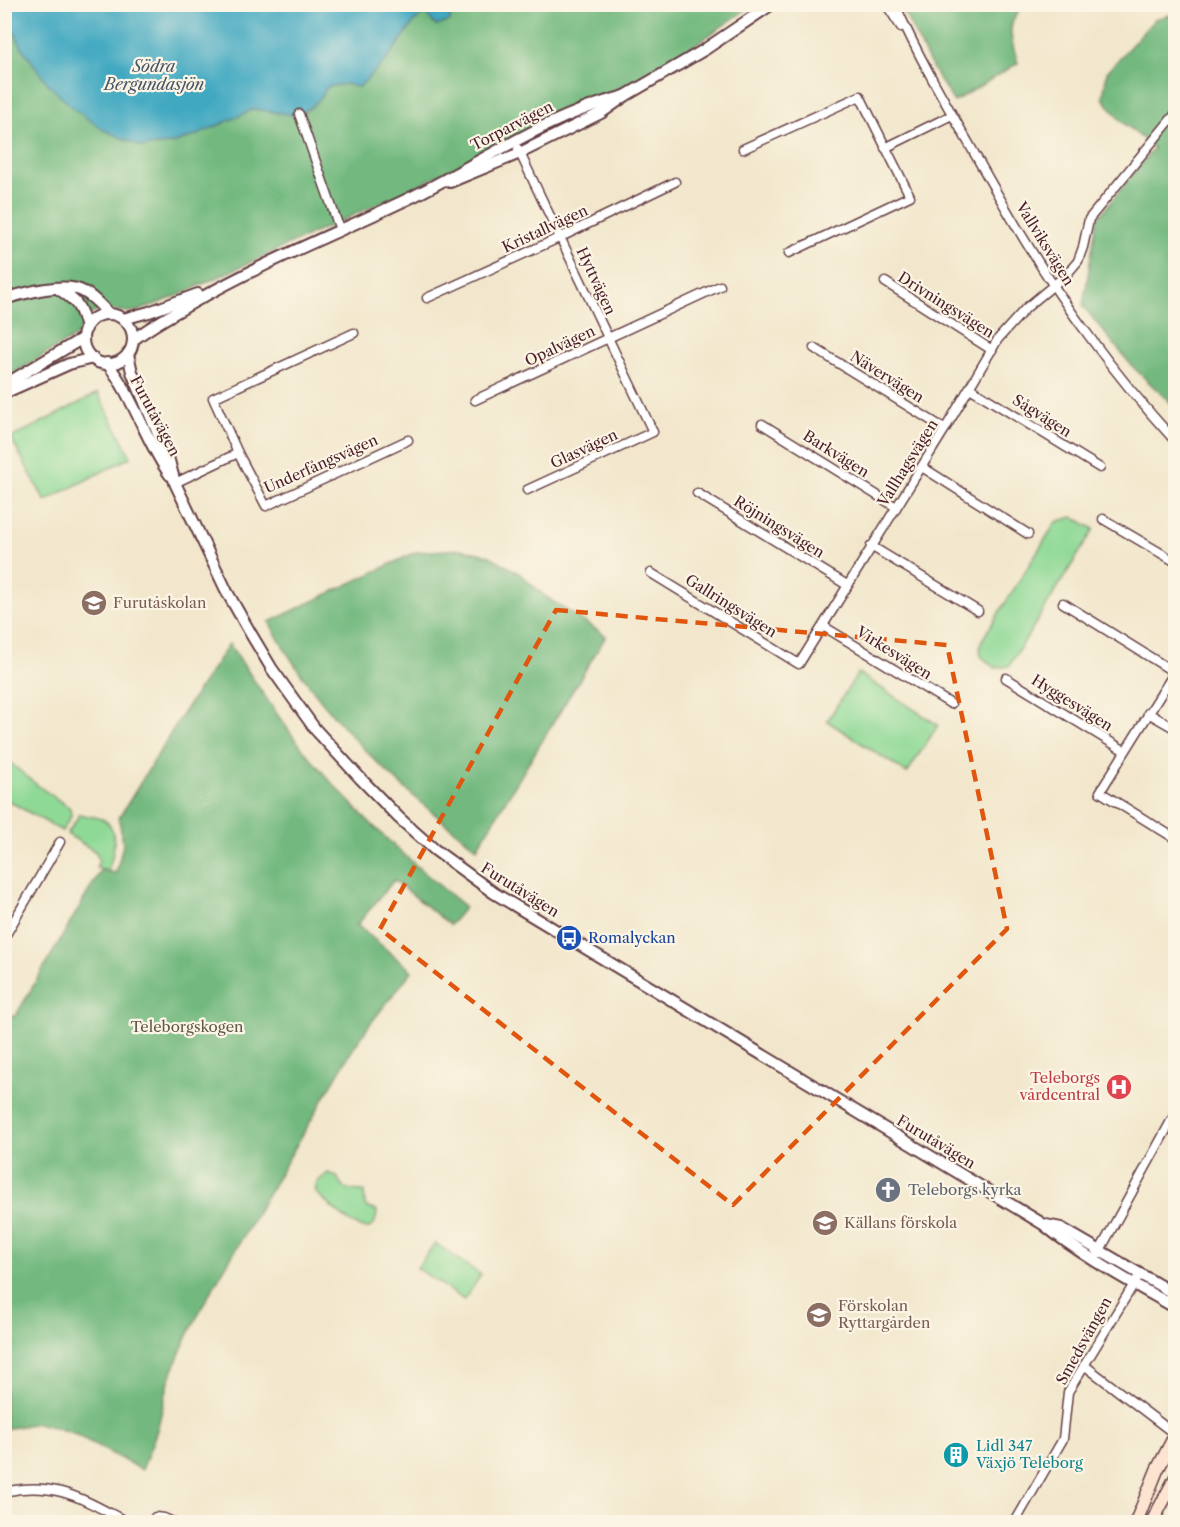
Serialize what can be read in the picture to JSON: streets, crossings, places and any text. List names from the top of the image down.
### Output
{
  "streets": {
    "street": [
      "Torparvägen",
      "Kristallvägen",
      "Vallviksvägen",
      "Hyttvägen",
      "Drivningsvägen",
      "Opalvägen",
      "Nävervägen",
      "Furutåvägen",
      "Sågvägen",
      "Glasvägen",
      "Barkvägen",
      "Vallhagsvägen",
      "Underfångsvägen",
      "Röjningsvägen",
      "Gallringsvägen",
      "Virkesvägen",
      "Hyggesvägen",
      "Smedsvängen"
    ]
  },
  "crossings": [
    ["Torparvägen", "Hyttvägen"],
    ["Torparvägen", "Furutåvägen"],
    ["Kristallvägen", "Hyttvägen"],
    ["Vallviksvägen", "Vallhagsvägen"],
    ["Hyttvägen", "Opalvägen"],
    ["Hyttvägen", "Glasvägen"],
    ["Drivningsvägen", "Vallhagsvägen"],
    ["Nävervägen", "Vallhagsvägen"],
    ["Furutåvägen", "Smedsvängen"],
    ["Sågvägen", "Vallhagsvägen"],
    ["Barkvägen", "Vallhagsvägen"],
    ["Vallhagsvägen", "Röjningsvägen"],
    ["Vallhagsvägen", "Gallringsvägen"],
    ["Vallhagsvägen", "Virkesvägen"]
  ],
  "water": ["Södra Bergundasjön"],
  "parks": ["Teleborgskogen"],
  "places": {
    "school or university": ["Furutåskolan", "Källans förskola", "Förskolan Ryttargården"],
    "bus stop": ["Romalyckan"],
    "hospital": ["Teleborgs vårdcentral"],
    "church": ["Teleborgs kyrka"],
    "building": ["Lidl 347 Växjö Teleborg"]
  }
}
